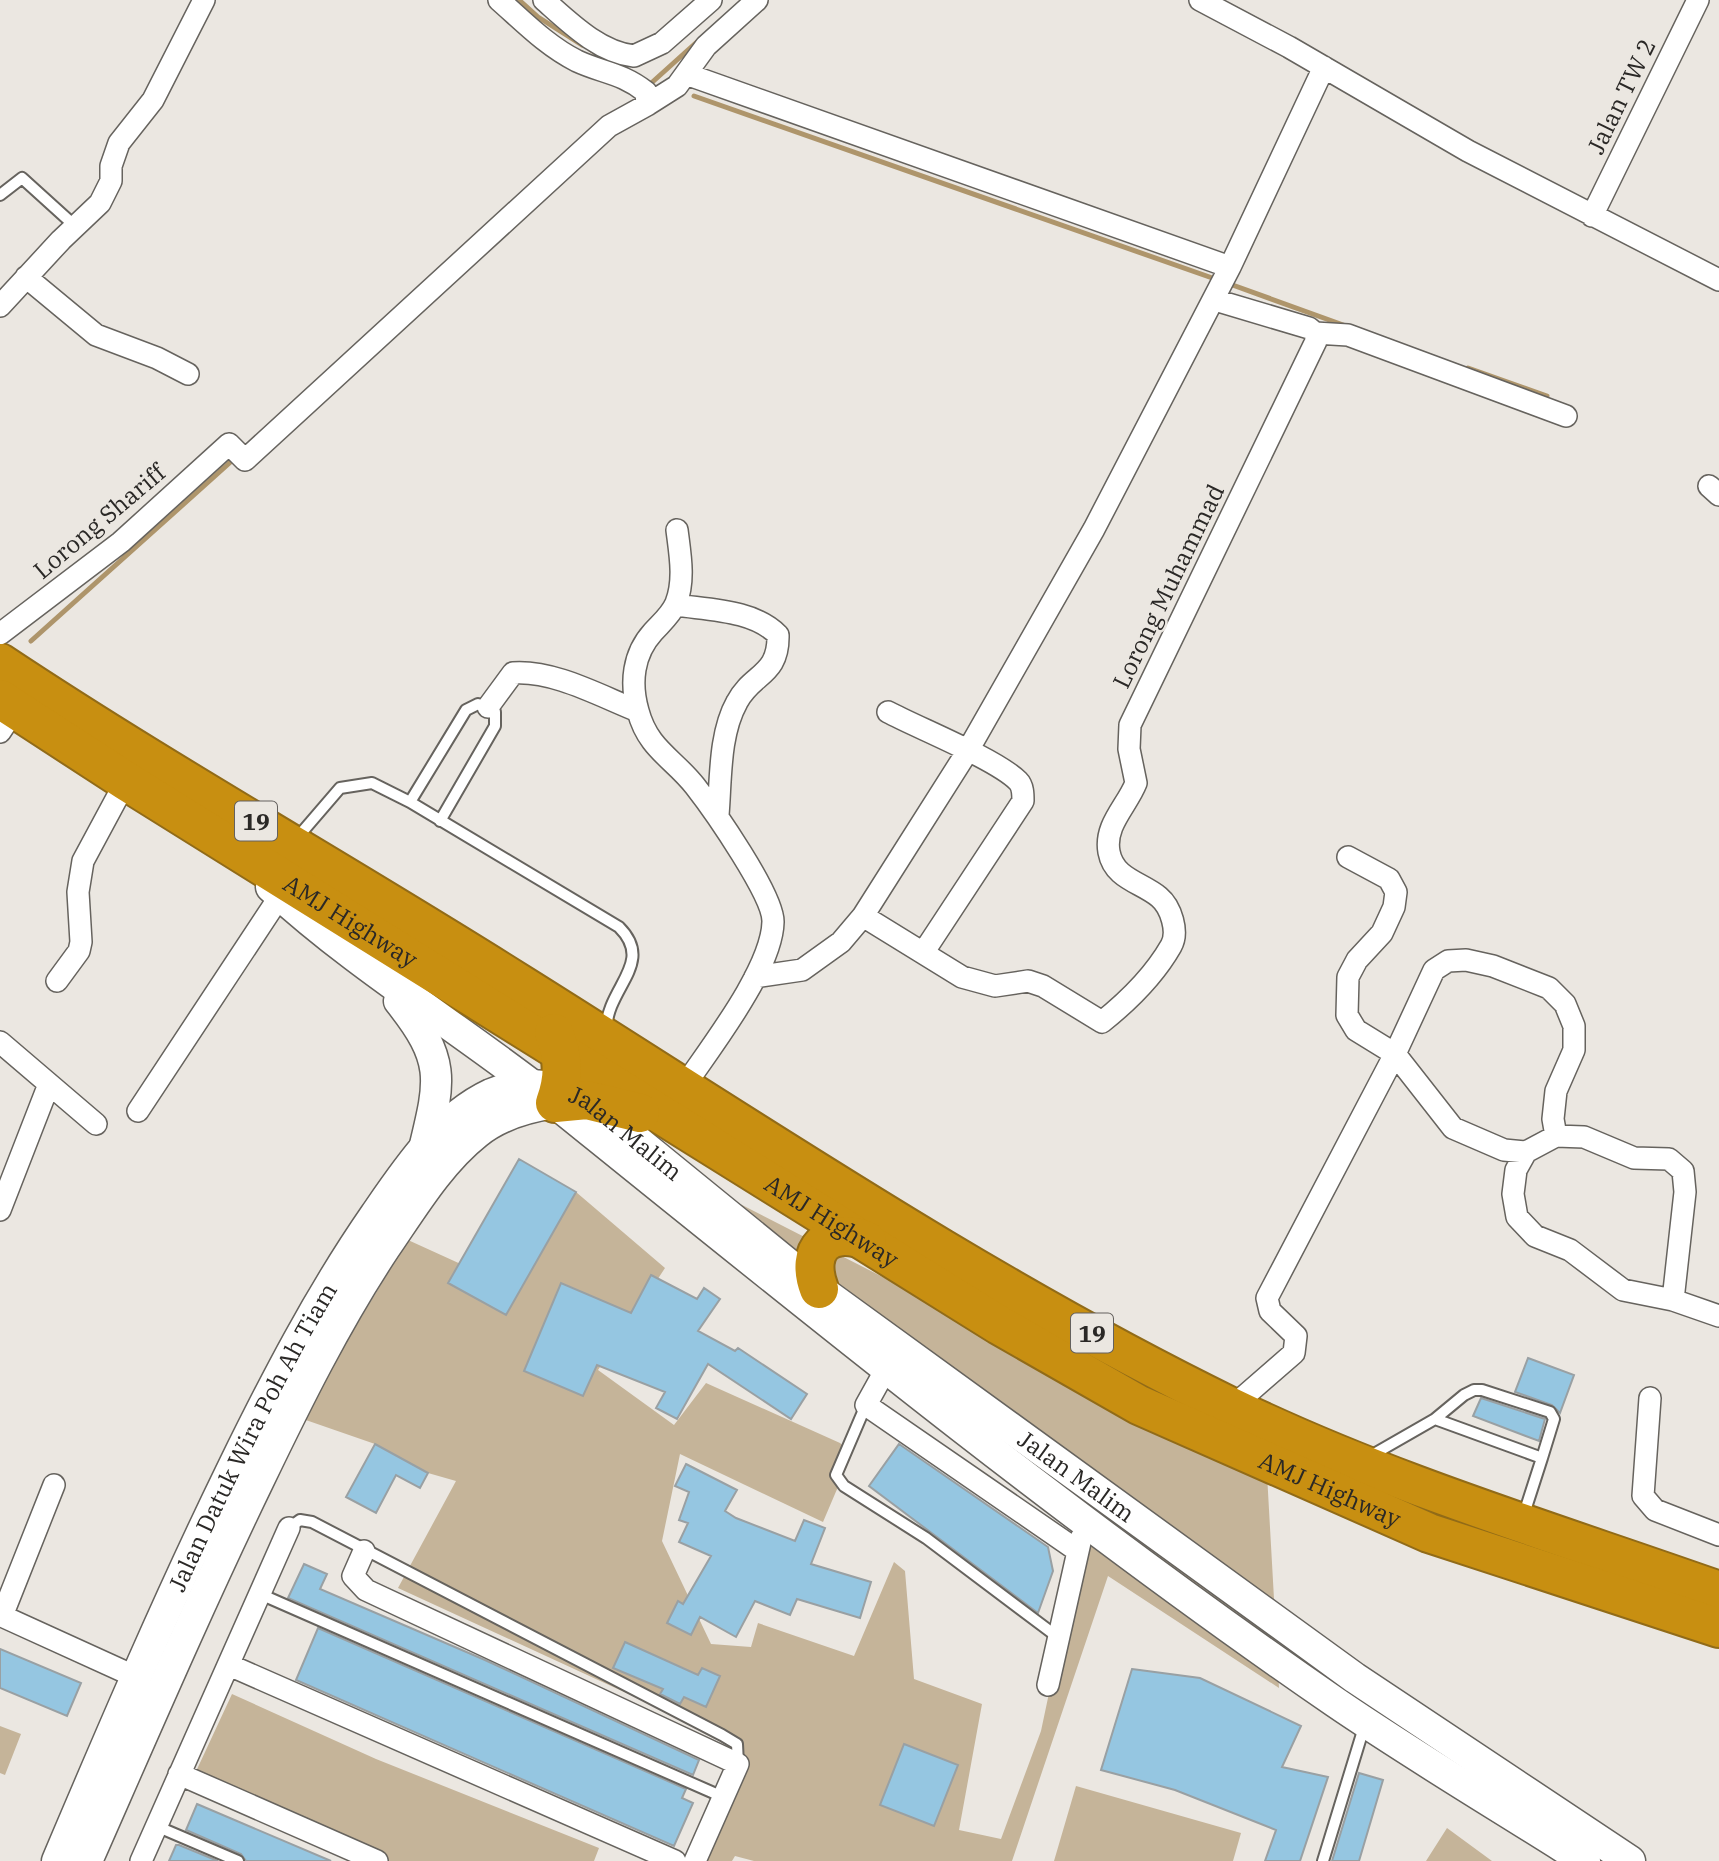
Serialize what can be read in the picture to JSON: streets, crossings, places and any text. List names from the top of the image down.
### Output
{
  "streets": {
    "highway": ["19", "AMJ Highway"],
    "main road": ["Jalan Malim", "Jalan Datuk Wira Poh Ah Tiam"],
    "street": ["Jalan TW 2", "Lorong Shariff", "Lorong Muhammad"]
  },
  "crossings": [
    ["AMJ Highway", "Jalan Malim"],
    ["AMJ Highway", "Jalan Datuk Wira Poh Ah Tiam"],
    ["Jalan Malim", "Jalan Datuk Wira Poh Ah Tiam"]
  ]
}
